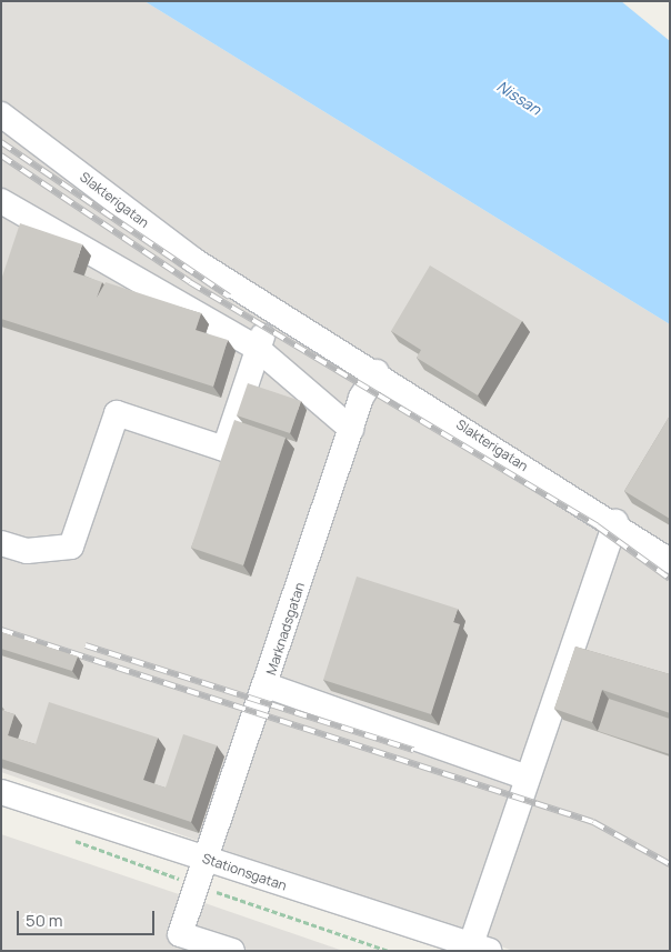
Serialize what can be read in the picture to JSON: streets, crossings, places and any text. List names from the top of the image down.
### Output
{
  "streets": {
    "street": ["Slakterigatan", "Marknadsgatan", "Stationsgatan"]
  },
  "crossings": [
    ["Slakterigatan", "Marknadsgatan"],
    ["Marknadsgatan", "Stationsgatan"]
  ],
  "water": ["Nissan"],
  "scale_bar": "50 m"
}
